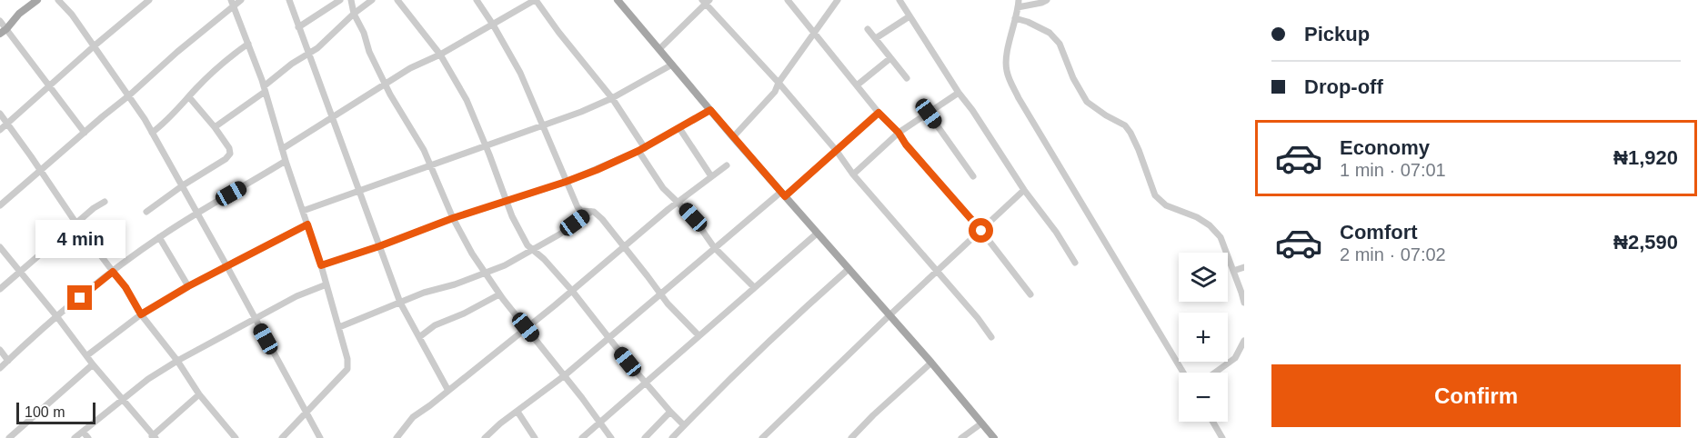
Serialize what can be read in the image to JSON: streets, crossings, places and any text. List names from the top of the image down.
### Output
{
  "scale_bar": "100 m",
  "page": {
    "banner": ["Pickup", "Drop-off"],
    "list": [
      {
        "name": "Economy",
        "note": "1 min · 07:01",
        "value": "₦1,920"
      },
      {
        "name": "Comfort",
        "note": "2 min · 07:02",
        "value": "₦2,590"
      }
    ],
    "bubble": "4 min",
    "map_buttons": ["+", "−"],
    "buttons": "Confirm",
    "scale": "100 m"
  }
}
